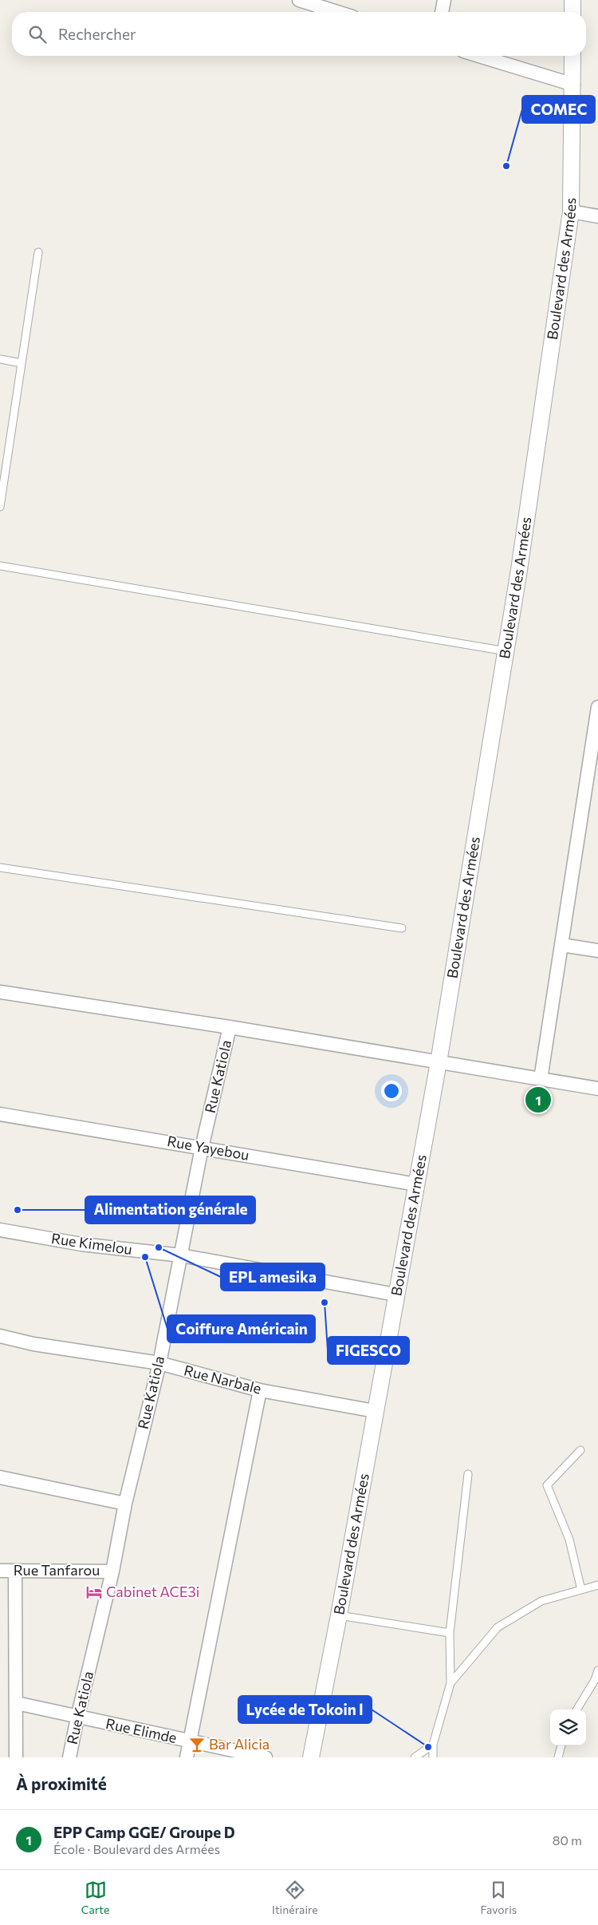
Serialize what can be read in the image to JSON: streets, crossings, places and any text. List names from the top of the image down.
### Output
{
  "streets": {
    "street": [
      "Boulevard des Armées",
      "Rue Katiola",
      "Rue Yayebou",
      "Rue Kimelou",
      "Rue Narbale",
      "Rue Tanfarou",
      "Rue Elimde"
    ]
  },
  "crossings": [
    ["Boulevard des Armées", "Rue Yayebou"],
    ["Boulevard des Armées", "Rue Kimelou"],
    ["Boulevard des Armées", "Rue Narbale"],
    ["Rue Katiola", "Rue Yayebou"],
    ["Rue Katiola", "Rue Kimelou"],
    ["Rue Katiola", "Rue Narbale"],
    ["Rue Katiola", "Rue Tanfarou"],
    ["Rue Katiola", "Rue Elimde"]
  ],
  "places": {
    "other": [
      "COMEC",
      "Alimentation générale",
      "EPL amesika",
      "Coiffure Américain",
      "FIGESCO",
      "Lycée de Tokoin l"
    ],
    "hotel": ["Cabinet ACE3i"],
    "bar": ["Bar Alicia"]
  },
  "page": {
    "search": "Rechercher",
    "pins": "1",
    "heading": "À proximité",
    "list": [
      {
        "mark": "1",
        "name": "EPP Camp GGE/ Groupe D",
        "note": "École · Boulevard des Armées",
        "value": "80 m"
      }
    ],
    "nav": ["Carte", "Itinéraire", "Favoris"]
  }
}
